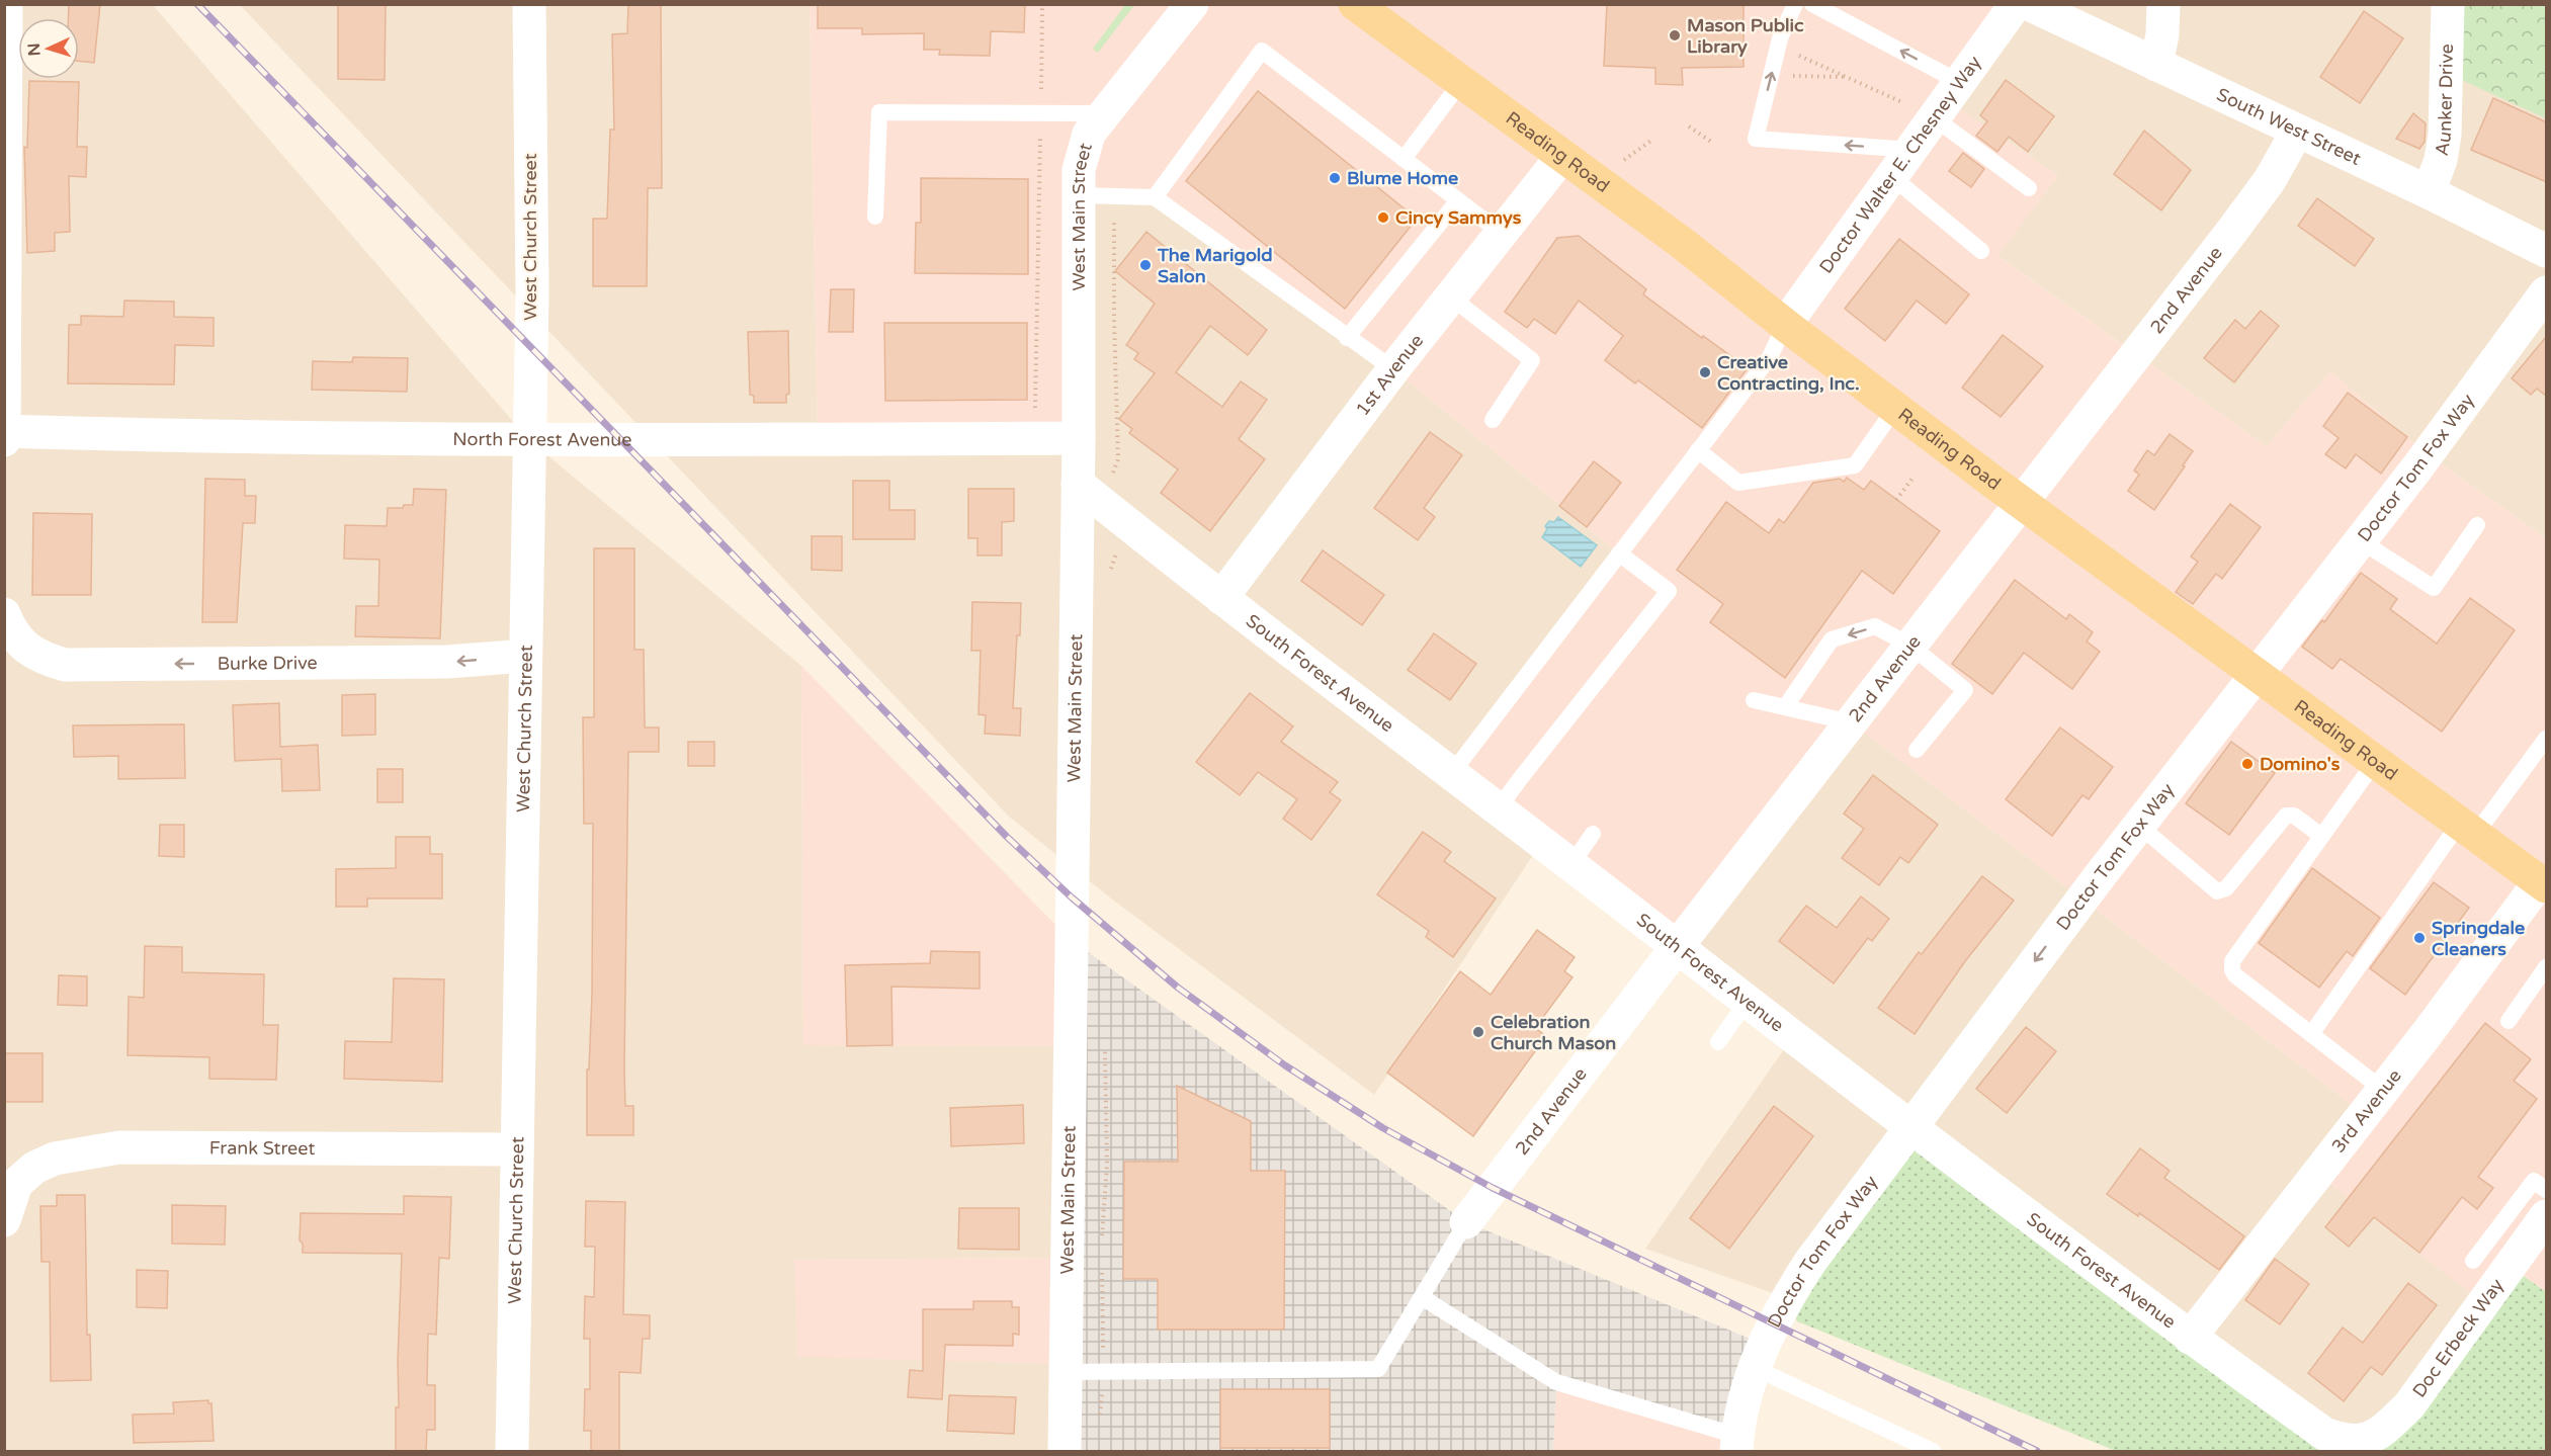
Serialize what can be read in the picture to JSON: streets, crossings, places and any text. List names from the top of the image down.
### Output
{
  "streets": {
    "main road": ["Reading Road"],
    "street": [
      "Aunker Drive",
      "South West Street",
      "Doctor Walter E. Chesney Way",
      "West Main Street",
      "West Church Street",
      "2nd Avenue",
      "1st Avenue",
      "North Forest Avenue",
      "Doctor Tom Fox Way",
      "Burke Drive",
      "South Forest Avenue",
      "3rd Avenue",
      "Frank Street",
      "Doc Erbeck Way"
    ]
  },
  "crossings": [
    ["Aunker Drive", "South West Street"],
    ["South West Street", "2nd Avenue"],
    ["Reading Road", "Doctor Walter E. Chesney Way"],
    ["Reading Road", "2nd Avenue"],
    ["Reading Road", "1st Avenue"],
    ["Reading Road", "Doctor Tom Fox Way"],
    ["Reading Road", "3rd Avenue"],
    ["West Main Street", "North Forest Avenue"],
    ["West Main Street", "South Forest Avenue"],
    ["West Church Street", "North Forest Avenue"],
    ["West Church Street", "Burke Drive"],
    ["West Church Street", "Frank Street"],
    ["2nd Avenue", "South Forest Avenue"],
    ["1st Avenue", "South Forest Avenue"],
    ["Doctor Tom Fox Way", "South Forest Avenue"],
    ["South Forest Avenue", "3rd Avenue"],
    ["South Forest Avenue", "Doc Erbeck Way"]
  ],
  "one_way": ["Burke Drive"],
  "places": [
    "Mason Public Library",
    "Blume Home",
    "Cincy Sammys",
    "The Marigold Salon",
    "Creative Contracting, Inc.",
    "Domino's",
    "Springdale Cleaners",
    "Celebration Church Mason"
  ],
  "north": "left"
}
